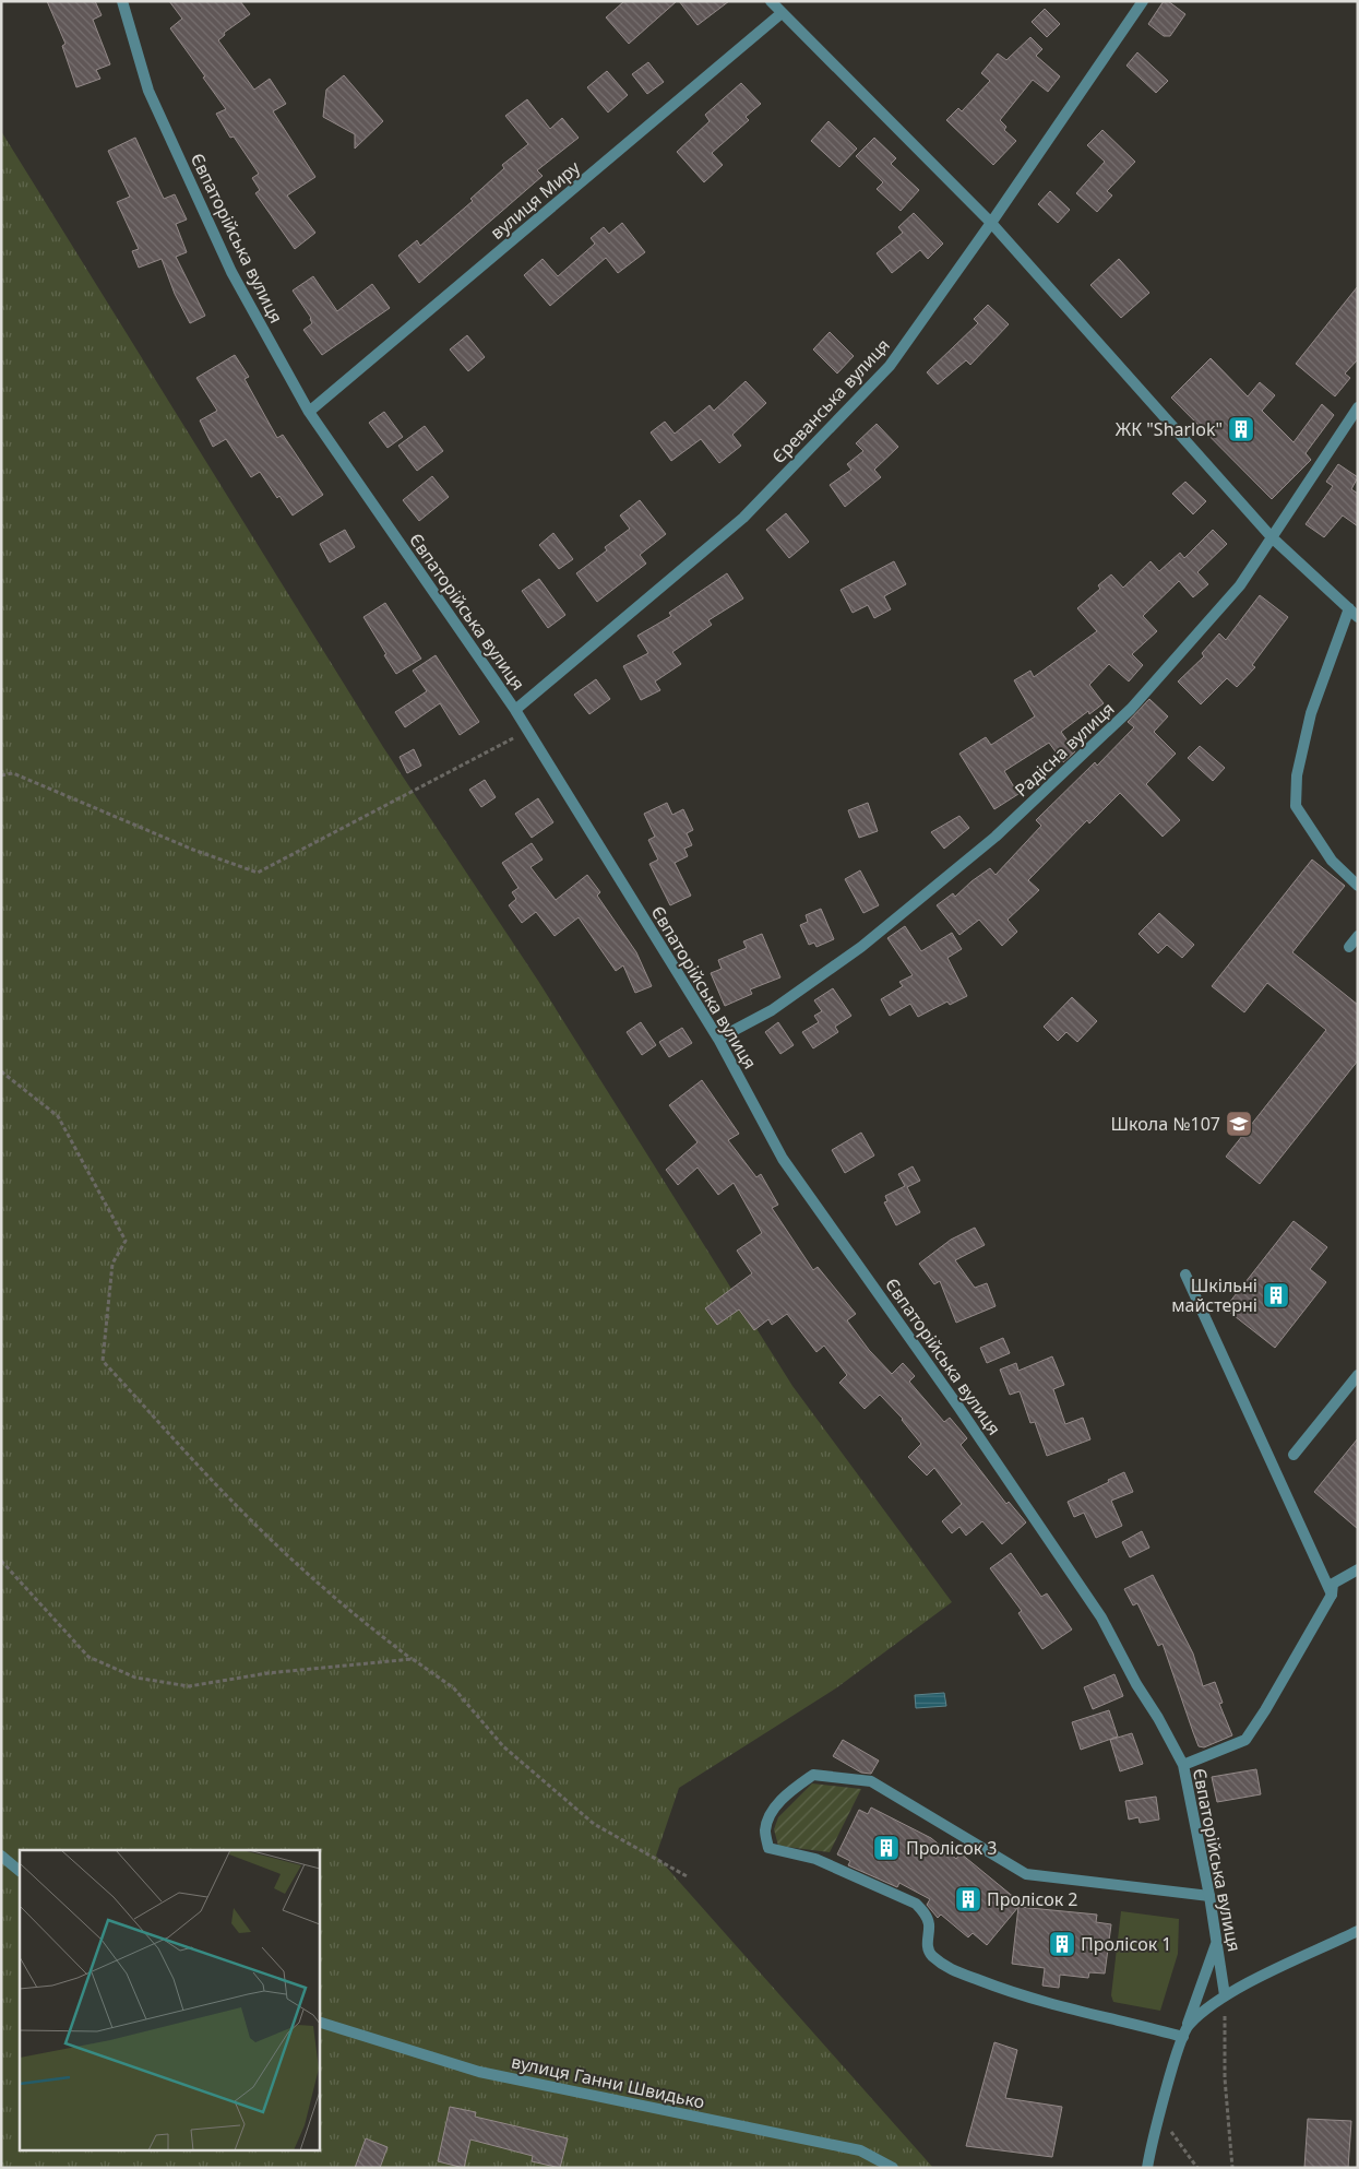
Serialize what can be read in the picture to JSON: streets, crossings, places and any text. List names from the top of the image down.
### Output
{
  "streets": {
    "street": [
      "вулиця Миру",
      "Євпаторійська вулиця",
      "Єреванська вулиця",
      "Радісна вулиця",
      "вулиця Ганни Швидько"
    ]
  },
  "crossings": [
    ["вулиця Миру", "Євпаторійська вулиця"],
    ["Євпаторійська вулиця", "Єреванська вулиця"],
    ["Євпаторійська вулиця", "Радісна вулиця"]
  ],
  "places": {
    "building": [
      "ЖК \"Sharlok\"",
      "Шкільні майстерні",
      "Пролісок 3",
      "Пролісок 2",
      "Пролісок 1"
    ],
    "school or university": ["Школа №107"]
  }
}
